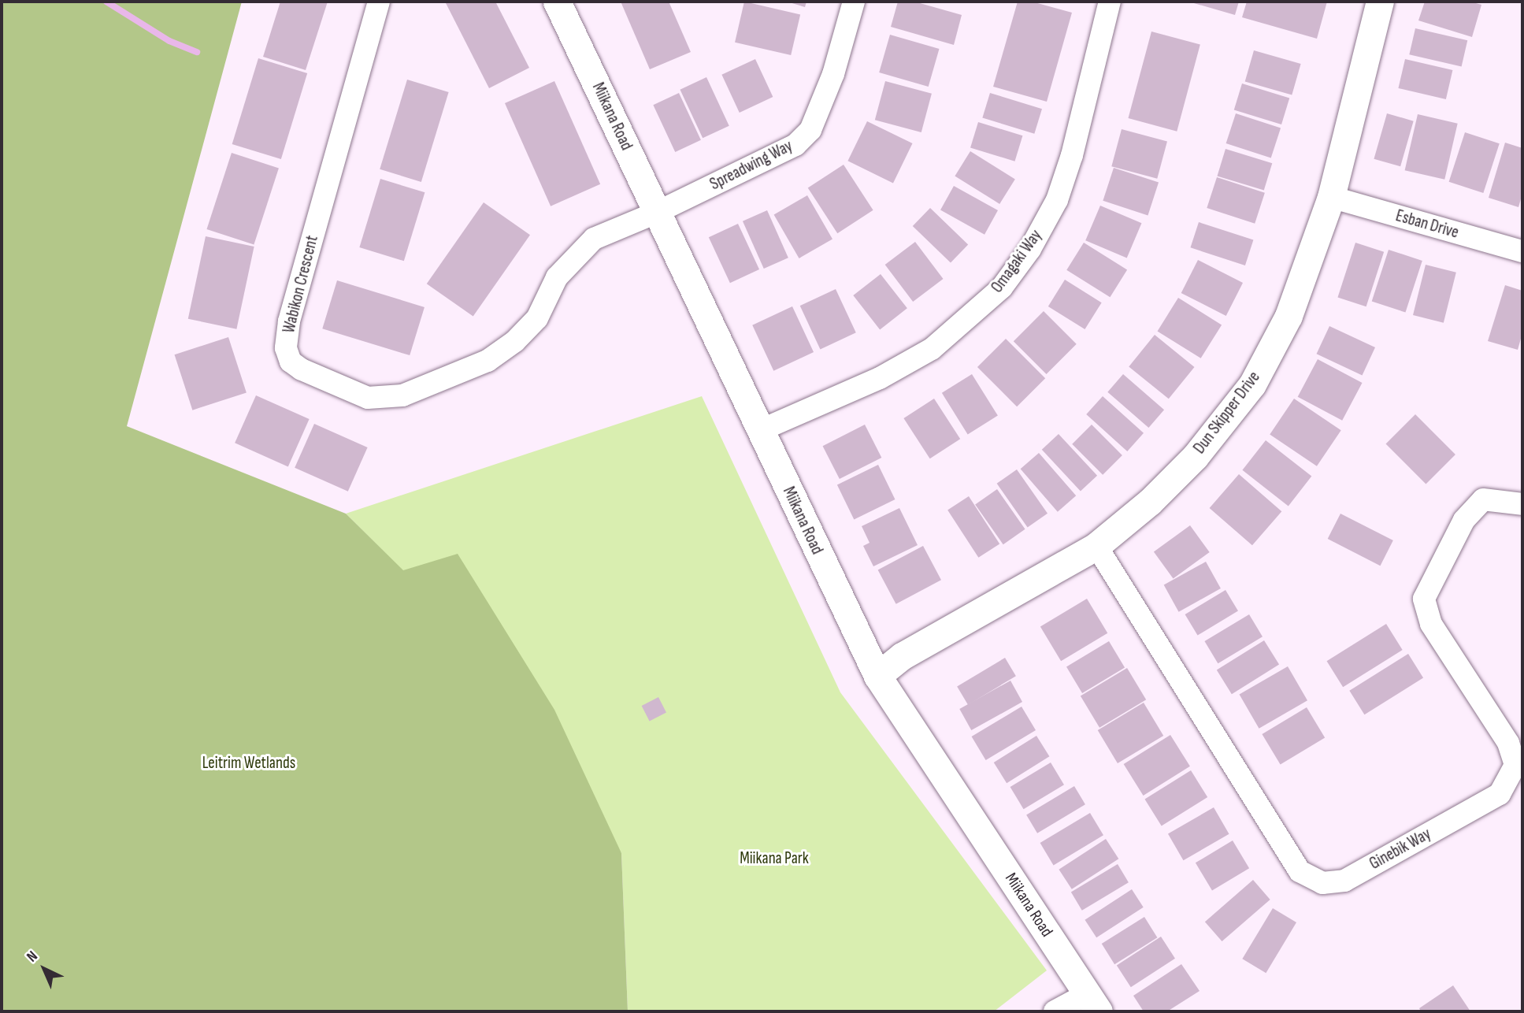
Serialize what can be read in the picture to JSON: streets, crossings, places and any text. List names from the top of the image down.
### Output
{
  "streets": {
    "street": [
      "Miikana Road",
      "Spreadwing Way",
      "Esban Drive",
      "Omagaki Way",
      "Wabikon Crescent",
      "Dun Skipper Drive",
      "Ginebik Way"
    ]
  },
  "crossings": [
    ["Miikana Road", "Spreadwing Way"],
    ["Miikana Road", "Omagaki Way"],
    ["Miikana Road", "Wabikon Crescent"],
    ["Miikana Road", "Dun Skipper Drive"],
    ["Spreadwing Way", "Wabikon Crescent"],
    ["Esban Drive", "Dun Skipper Drive"],
    ["Dun Skipper Drive", "Ginebik Way"]
  ],
  "parks": ["Leitrim Wetlands", "Miikana Park"],
  "north": "top left"
}
